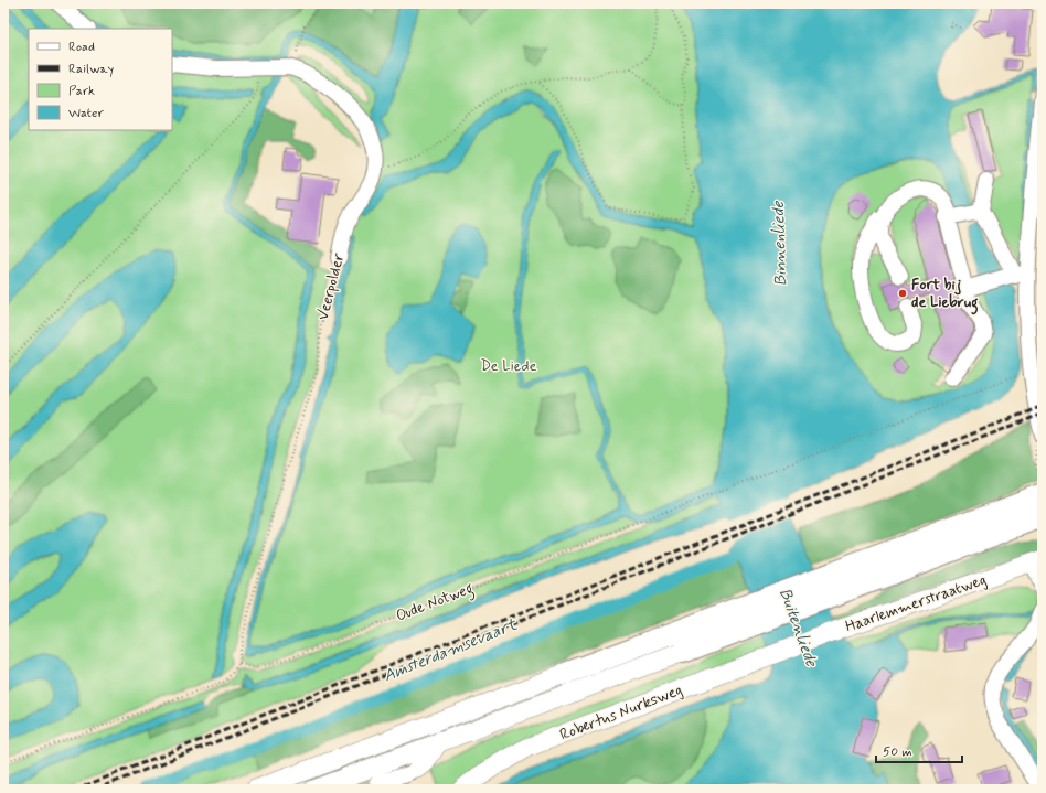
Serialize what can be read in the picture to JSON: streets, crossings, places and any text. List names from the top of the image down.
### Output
{
  "streets": {
    "main road": ["Haarlemmerstraatweg", "Robertus Nurksweg"],
    "street": ["Veerpolder"],
    "path": ["Oude Notweg"]
  },
  "crossings": [
    ["Veerpolder", "Oude Notweg"],
    ["Haarlemmerstraatweg", "Robertus Nurksweg"]
  ],
  "water": ["Binnenliede", "Buitenliede", "Amsterdamsevaart"],
  "parks": ["De Liede"],
  "places": ["Fort bij de Liebrug"],
  "legend": [
    "Road",
    "Railway",
    "Park",
    "Water"
  ],
  "scale_bar": "50 m"
}
